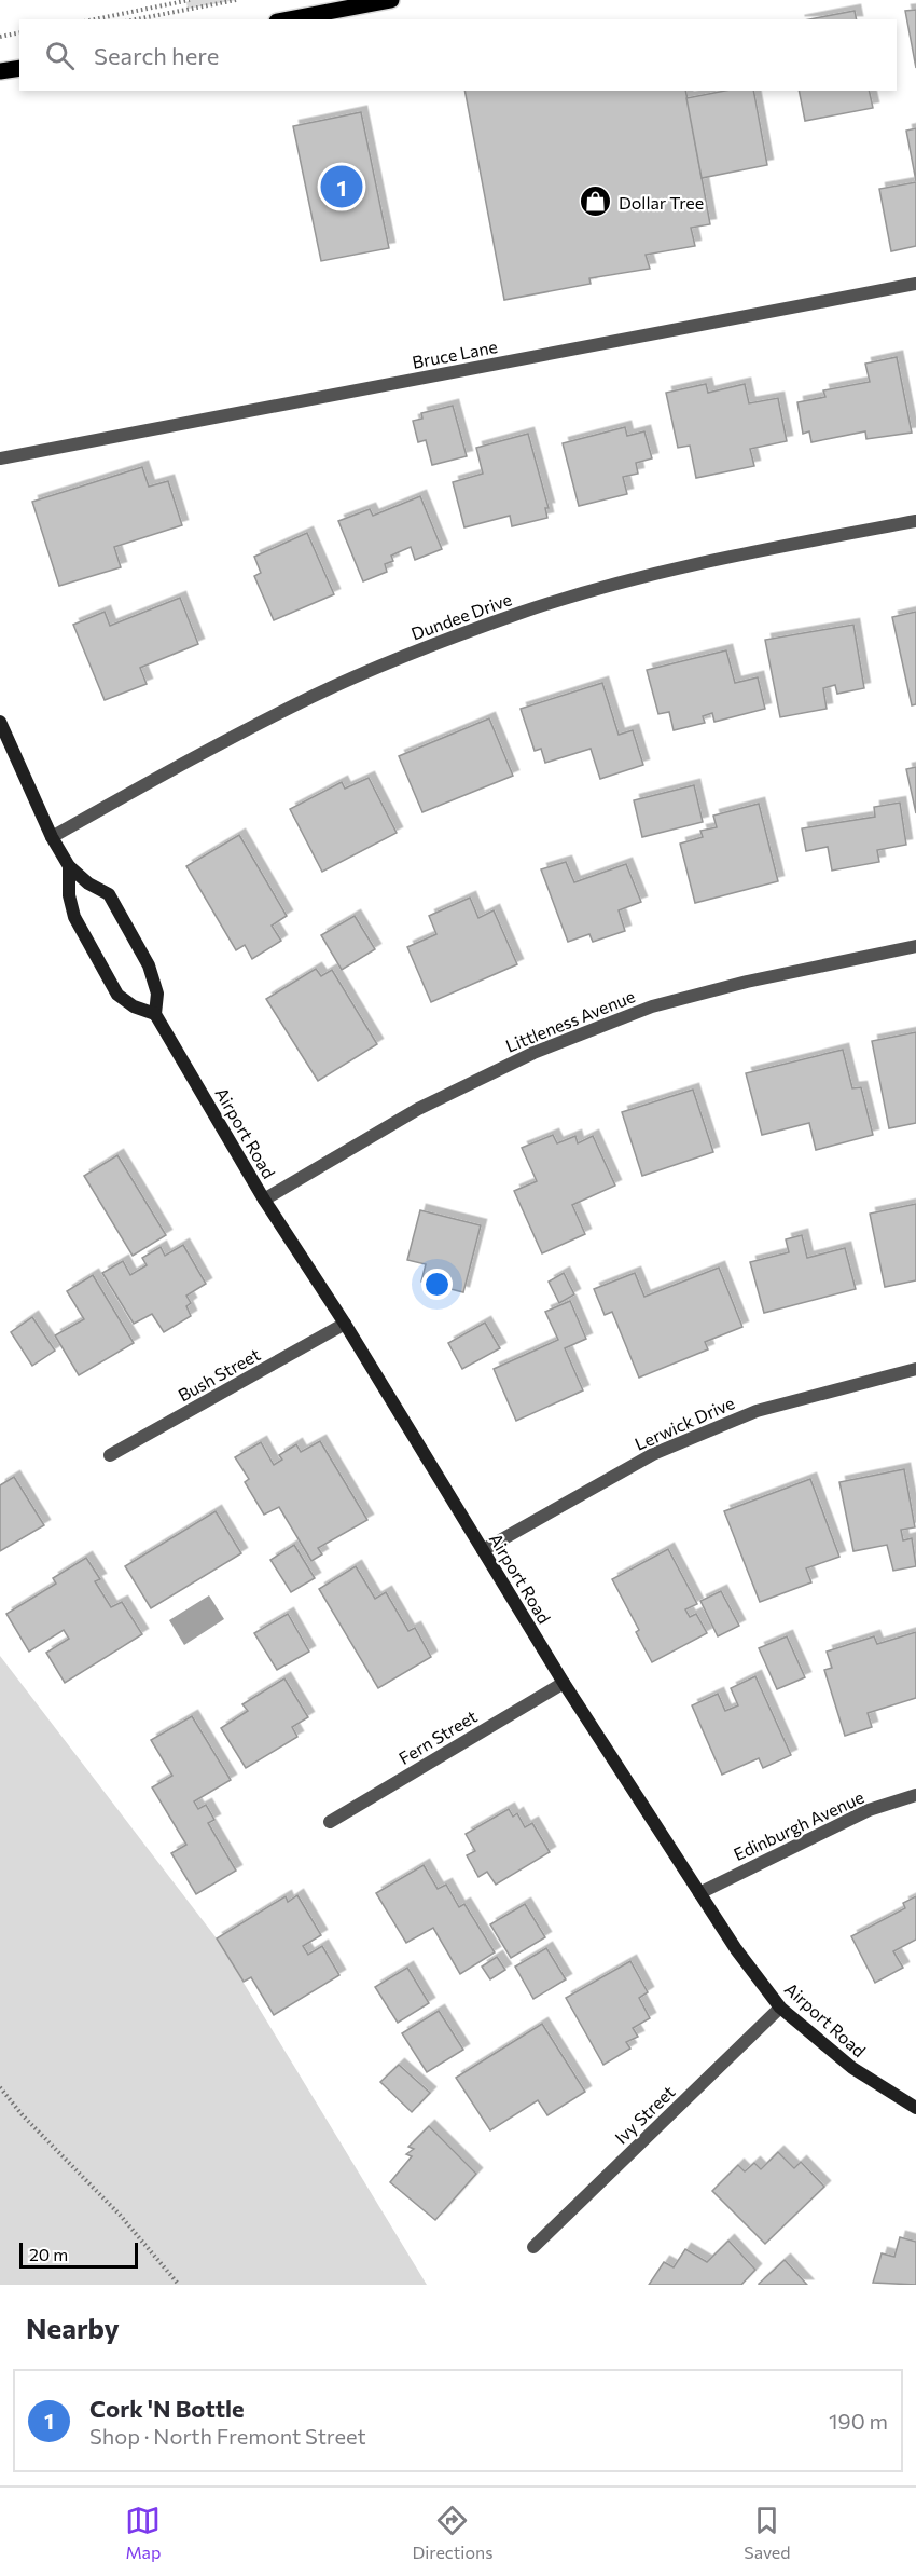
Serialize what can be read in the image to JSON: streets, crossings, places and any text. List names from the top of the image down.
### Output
{
  "streets": {
    "street": [
      "Bruce Lane",
      "Dundee Drive",
      "Littleness Avenue",
      "Airport Road",
      "Bush Street",
      "Lerwick Drive",
      "Fern Street",
      "Edinburgh Avenue",
      "Ivy Street"
    ]
  },
  "crossings": [
    ["Dundee Drive", "Airport Road"],
    ["Littleness Avenue", "Airport Road"],
    ["Airport Road", "Bush Street"],
    ["Airport Road", "Lerwick Drive"],
    ["Airport Road", "Fern Street"],
    ["Airport Road", "Edinburgh Avenue"],
    ["Airport Road", "Ivy Street"]
  ],
  "places": {
    "shop": ["Dollar Tree"]
  },
  "scale_bar": "20 m",
  "page": {
    "search": "Search here",
    "pins": "1",
    "scale": "20 m",
    "heading": "Nearby",
    "list": [
      {
        "mark": "1",
        "name": "Cork 'N Bottle",
        "note": "Shop · North Fremont Street",
        "value": "190 m"
      }
    ],
    "nav": ["Map", "Directions", "Saved"]
  }
}
